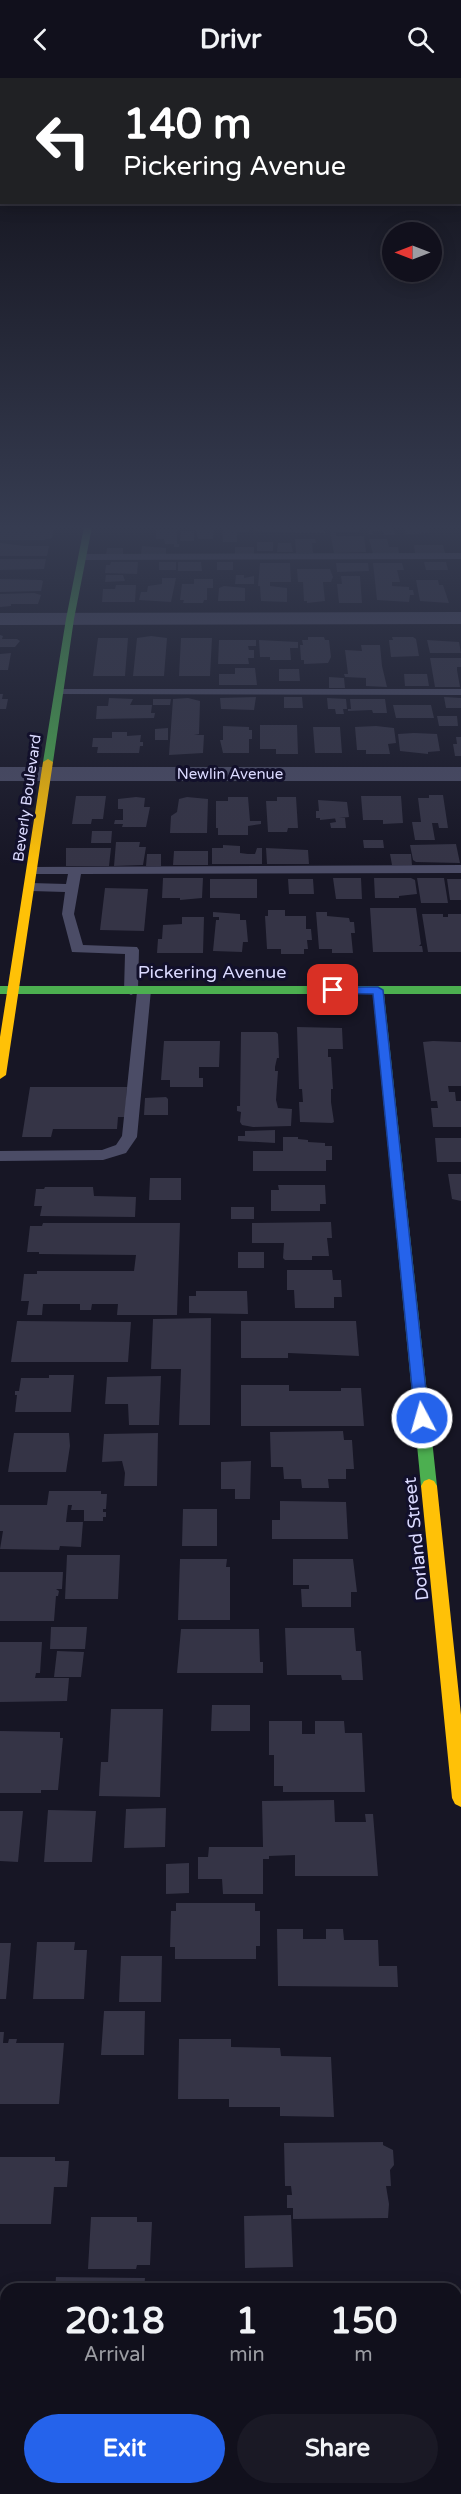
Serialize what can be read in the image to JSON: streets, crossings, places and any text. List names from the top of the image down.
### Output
{
  "streets": {
    "street": [
      "Newlin Avenue",
      "Beverly Boulevard",
      "Pickering Avenue",
      "Dorland Street"
    ]
  },
  "crossings": [
    ["Newlin Avenue", "Beverly Boulevard"],
    ["Beverly Boulevard", "Pickering Avenue"],
    ["Pickering Avenue", "Dorland Street"]
  ],
  "north": "left",
  "page": {
    "header": "Drivr",
    "turn": ["140 m", "Pickering Avenue"],
    "eta": [
      "20:18",
      "Arrival",
      "1",
      "min",
      "150",
      "m"
    ],
    "buttons": ["Exit", "Share"]
  }
}
